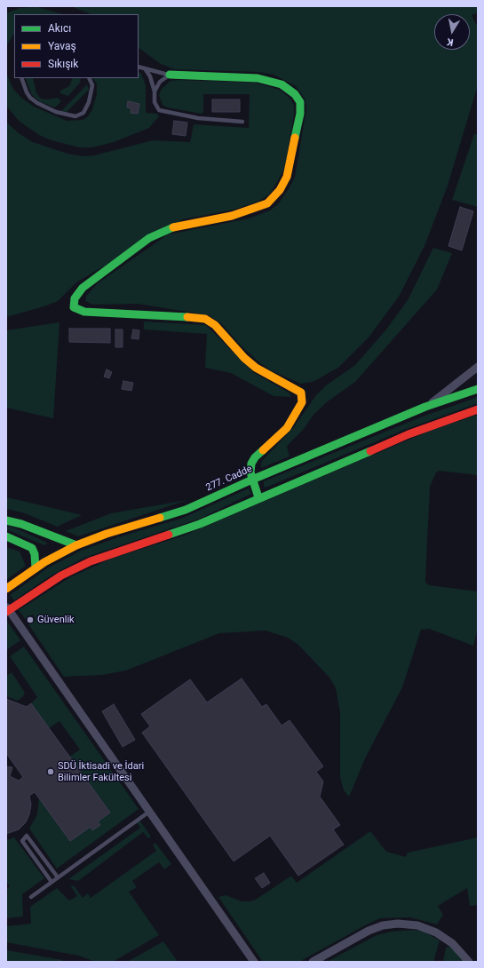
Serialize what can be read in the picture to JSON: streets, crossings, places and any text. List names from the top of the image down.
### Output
{
  "streets": {
    "street": ["277. Cadde"]
  },
  "places": ["Güvenlik", "SDÜ İktisadi ve İdari Bilimler Fakültesi"],
  "legend": ["Akıcı", "Yavaş", "Sıkışık"],
  "north": "bottom"
}
